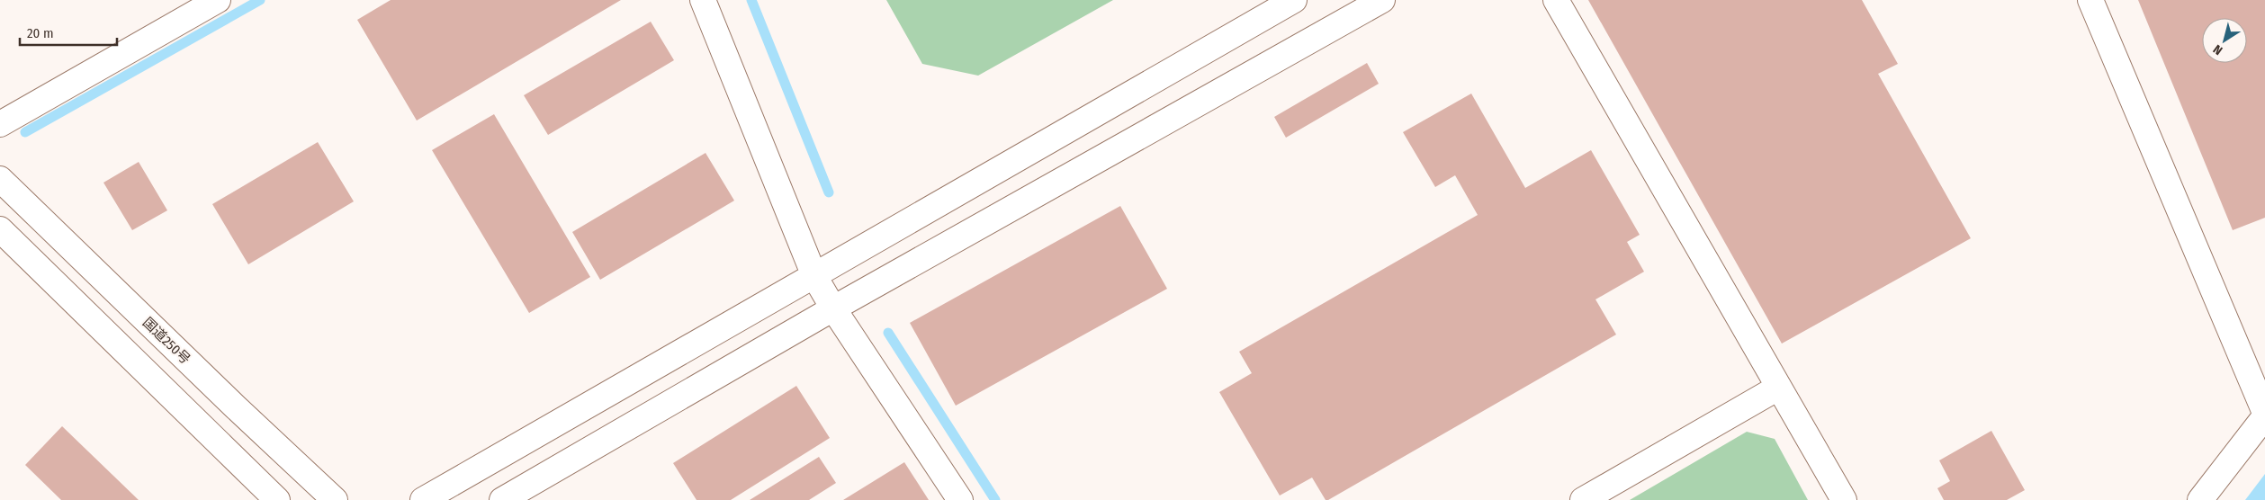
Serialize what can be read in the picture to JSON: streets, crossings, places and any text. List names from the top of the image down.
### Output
{
  "streets": {
    "main road": ["国道250号"]
  },
  "scale_bar": "20 m",
  "north": "bottom left"
}
